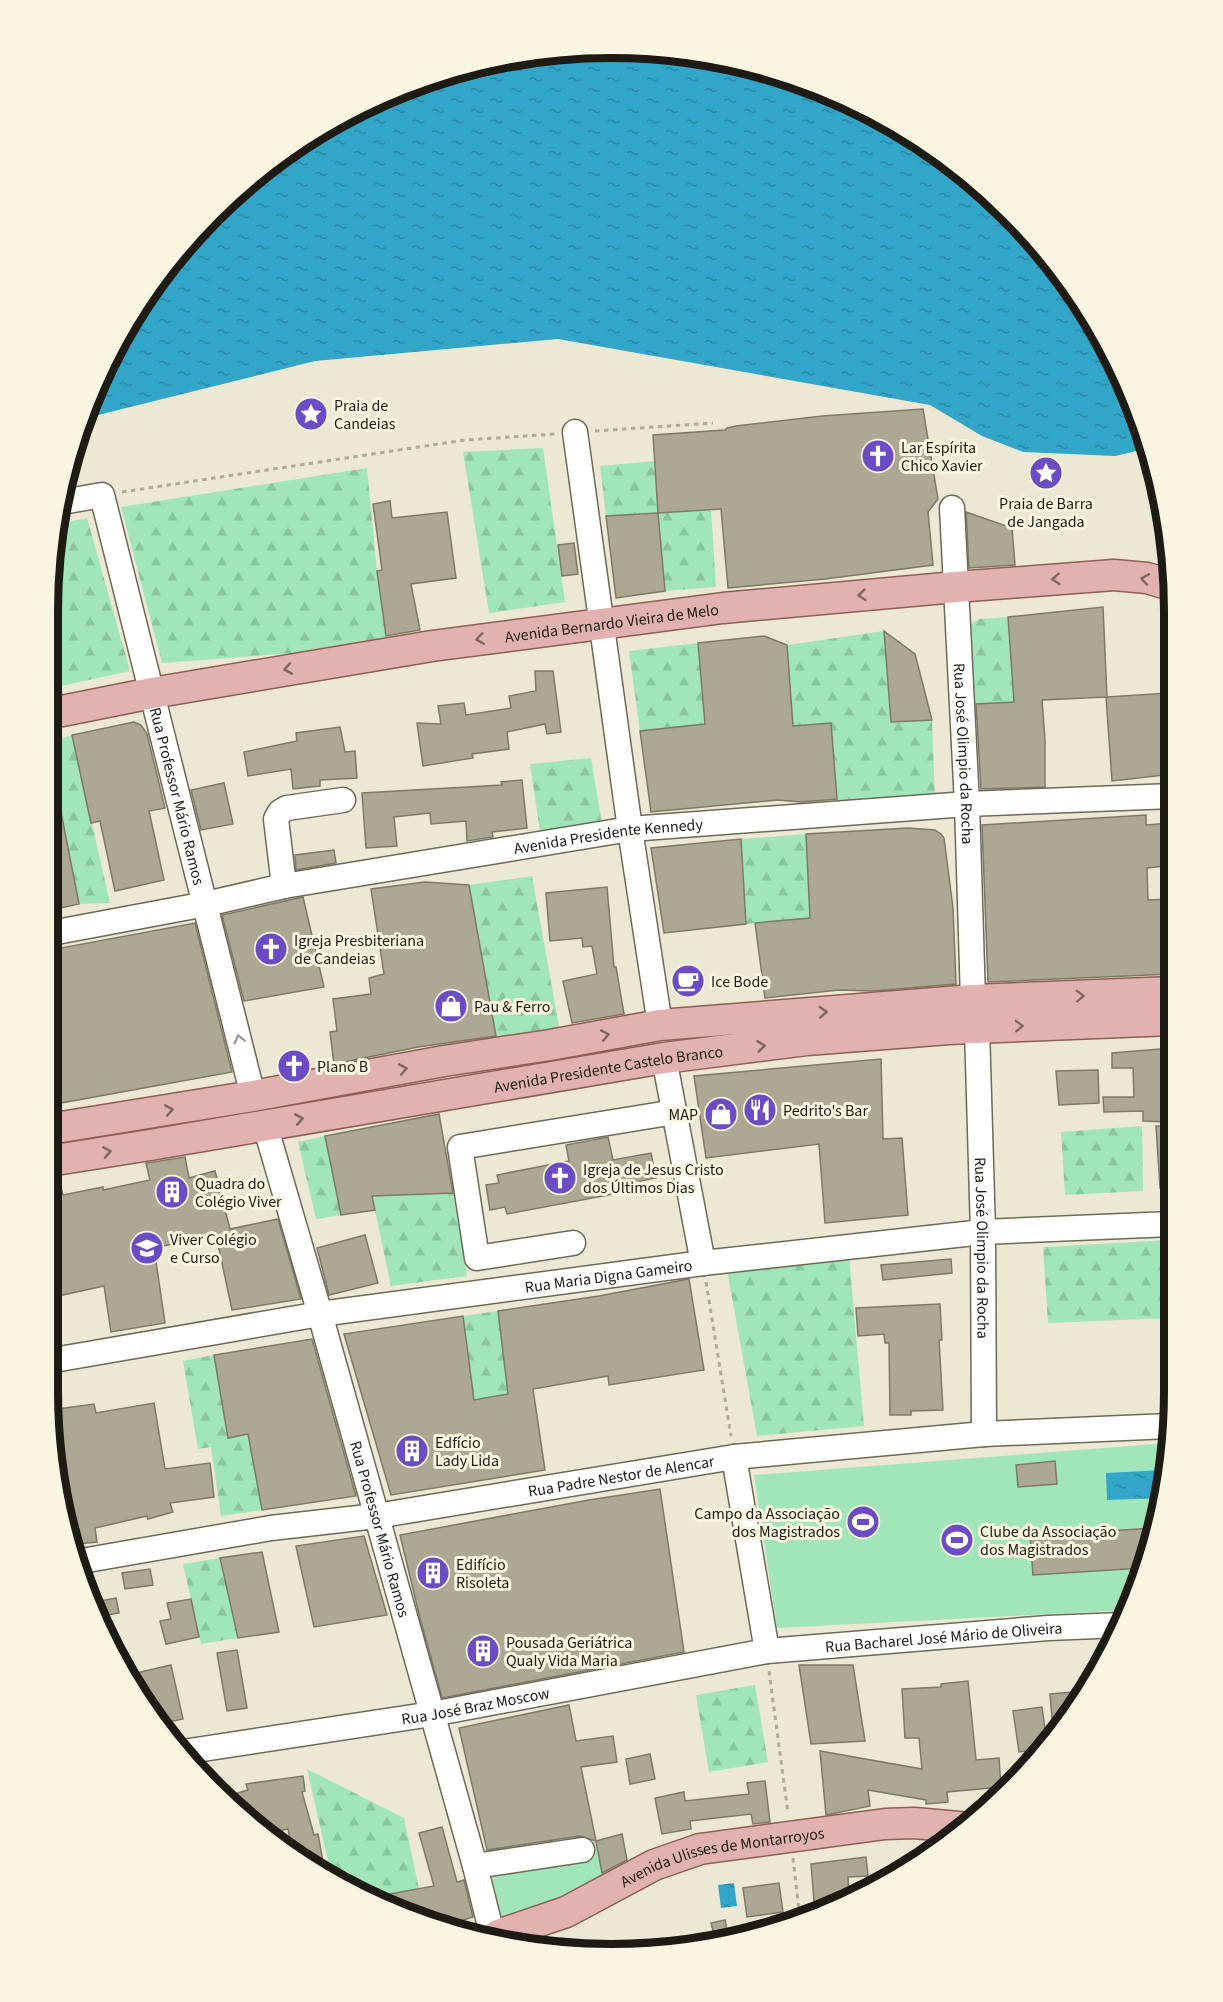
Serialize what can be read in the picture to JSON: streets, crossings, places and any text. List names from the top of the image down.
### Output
{
  "streets": {
    "main road": ["Avenida Bernardo Vieira de Melo", "Avenida Presidente Castelo Branco", "Avenida Ulisses de Montarroyos"],
    "street": [
      "Rua José Olimpio da Rocha",
      "Rua Professor Mário Ramos",
      "Avenida Presidente Kennedy",
      "Rua Maria Digna Gameiro",
      "Rua Padre Nestor de Alencar",
      "Rua Bacharel José Mário de Oliveira",
      "Rua José Braz Moscow"
    ]
  },
  "crossings": [
    ["Avenida Bernardo Vieira de Melo", "Rua José Olimpio da Rocha"],
    ["Avenida Bernardo Vieira de Melo", "Rua Professor Mário Ramos"],
    ["Rua José Olimpio da Rocha", "Avenida Presidente Kennedy"],
    ["Rua José Olimpio da Rocha", "Avenida Presidente Castelo Branco"],
    ["Rua José Olimpio da Rocha", "Rua Maria Digna Gameiro"],
    ["Rua José Olimpio da Rocha", "Rua Padre Nestor de Alencar"],
    ["Rua Professor Mário Ramos", "Avenida Presidente Kennedy"],
    ["Rua Professor Mário Ramos", "Avenida Presidente Castelo Branco"],
    ["Rua Professor Mário Ramos", "Rua Maria Digna Gameiro"],
    ["Rua Professor Mário Ramos", "Rua Padre Nestor de Alencar"],
    ["Rua Professor Mário Ramos", "Rua José Braz Moscow"],
    ["Rua Bacharel José Mário de Oliveira", "Rua José Braz Moscow"]
  ],
  "one_way": ["Avenida Bernardo Vieira de Melo", "Avenida Presidente Castelo Branco"],
  "places": {
    "place": ["Praia de Candeias", "Praia de Barra de Jangada"],
    "church": [
      "Lar Espírita Chico Xavier",
      "Igreja Presbiteriana de Candeias",
      "Plano B",
      "Igreja de Jesus Cristo dos Últimos Dias"
    ],
    "cafe": ["Ice Bode"],
    "shop": ["Pau & Ferro", "MAP"],
    "restaurant": ["Pedrito's Bar"],
    "building": [
      "Quadra do Colégio Viver",
      "Edfício Lady Lida",
      "Edifício Risoleta",
      "Pousada Geriátrica Qualy Vida Maria"
    ],
    "school or university": ["Viver Colégio e Curso"],
    "sports": ["Campo da Associação dos Magistrados", "Clube da Associação dos Magistrados"]
  }
}
